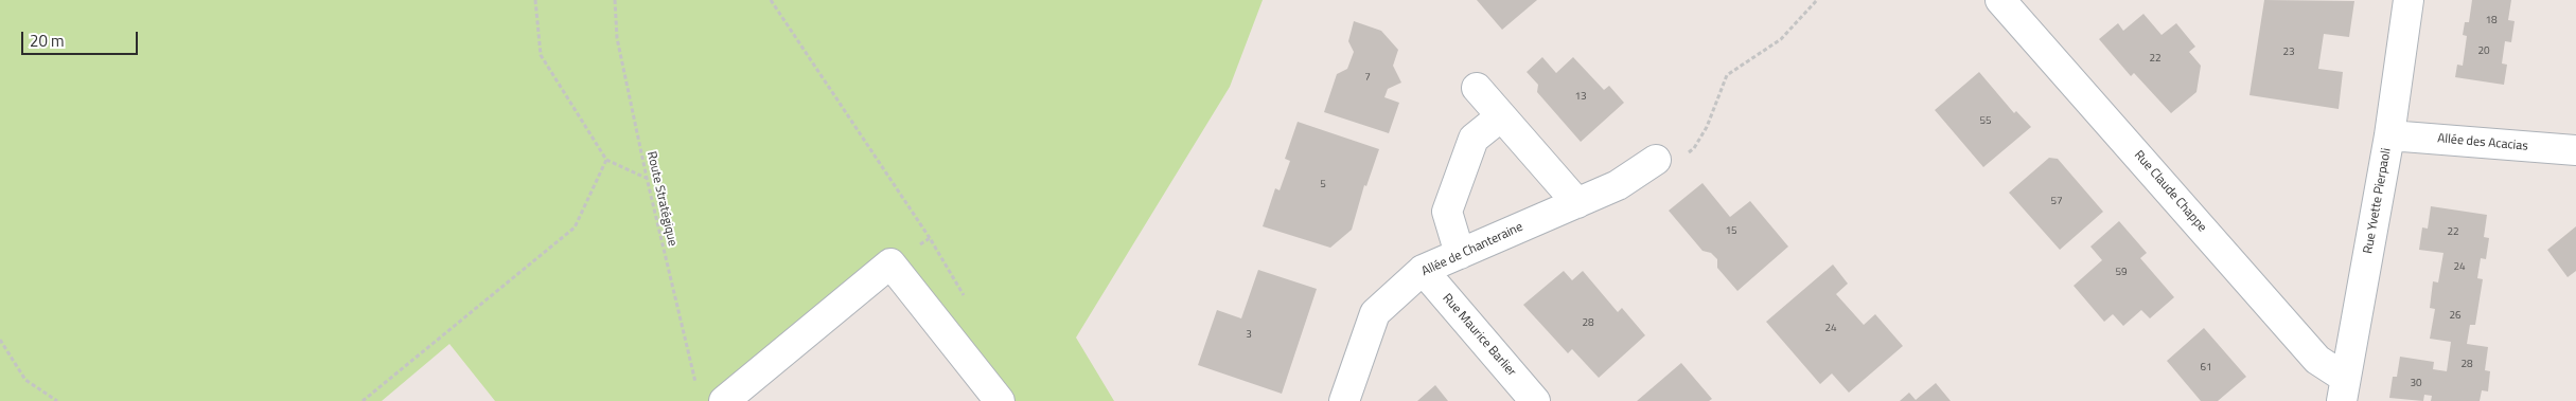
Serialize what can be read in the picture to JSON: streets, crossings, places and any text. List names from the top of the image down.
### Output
{
  "streets": {
    "street": [
      "Allée des Acacias",
      "Rue Claude Chappe",
      "Rue Yvette Pierpaoli",
      "Allée de Chanteraine",
      "Rue Maurice Barlier"
    ],
    "path": ["Route Stratégique"]
  },
  "crossings": [
    ["Allée des Acacias", "Rue Yvette Pierpaoli"],
    ["Rue Claude Chappe", "Rue Yvette Pierpaoli"],
    ["Allée de Chanteraine", "Rue Maurice Barlier"]
  ],
  "house_numbers": [
    "18",
    "20",
    "23",
    "22",
    "7",
    "13",
    "55",
    "5",
    "57",
    "15",
    "22",
    "24",
    "59",
    "26",
    "28",
    "24",
    "3",
    "28",
    "61",
    "30"
  ],
  "scale_bar": "20 m"
}
